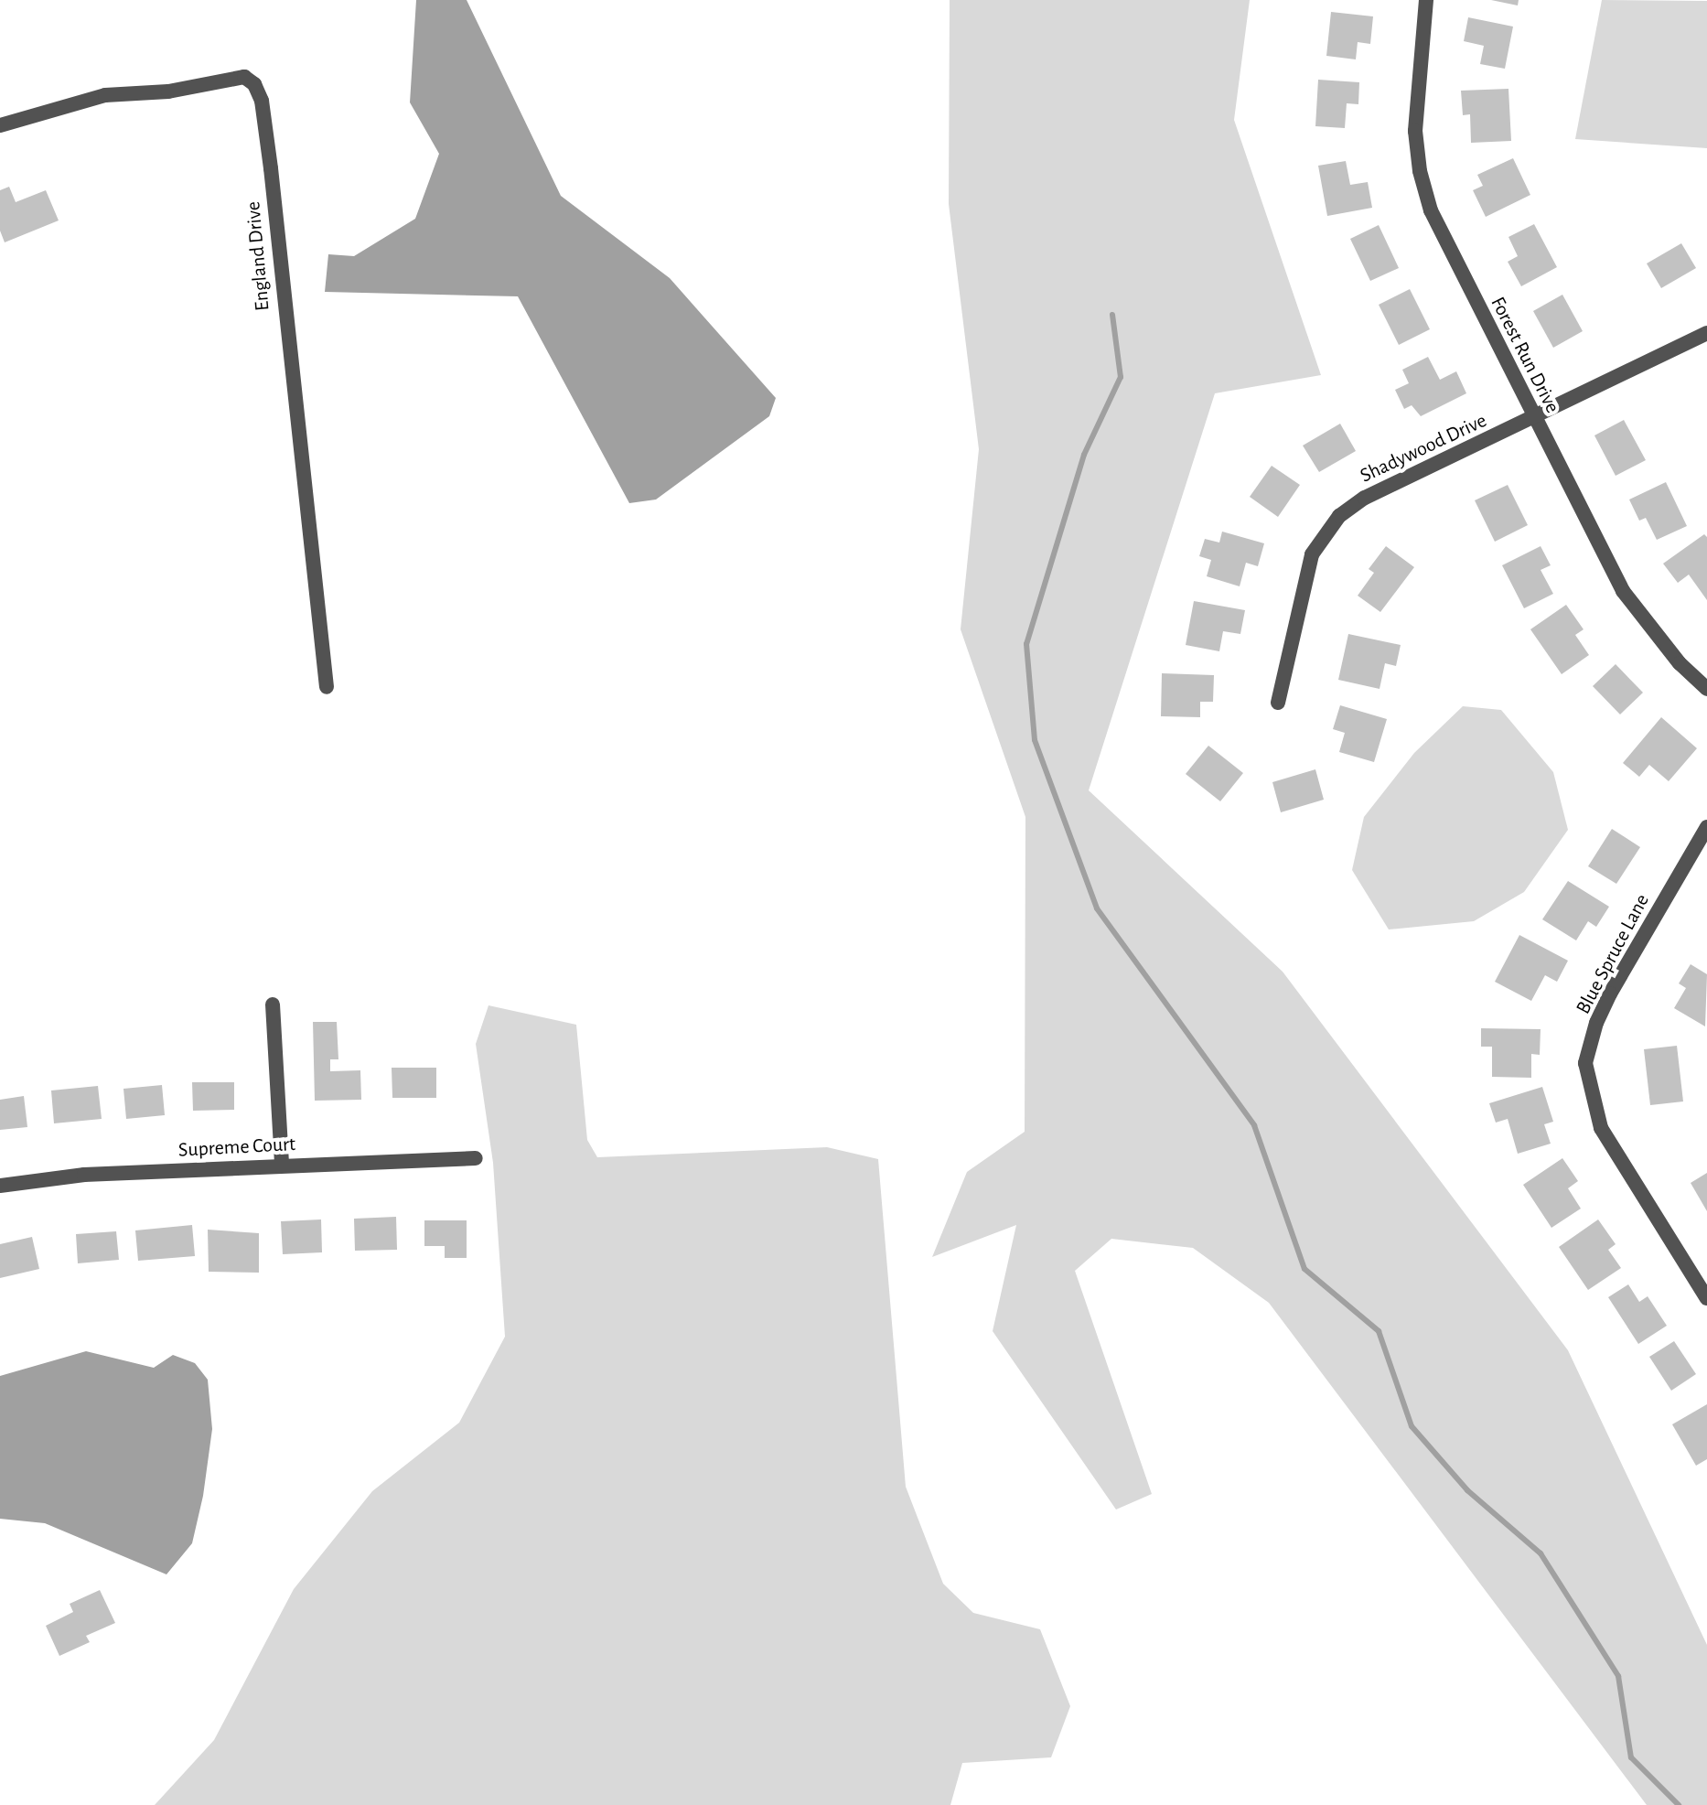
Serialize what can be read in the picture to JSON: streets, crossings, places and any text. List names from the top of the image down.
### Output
{
  "streets": {
    "street": [
      "England Drive",
      "Forest Run Drive",
      "Shadywood Drive",
      "Blue Spruce Lane",
      "Supreme Court"
    ]
  },
  "crossings": [
    ["Forest Run Drive", "Shadywood Drive"]
  ]
}
